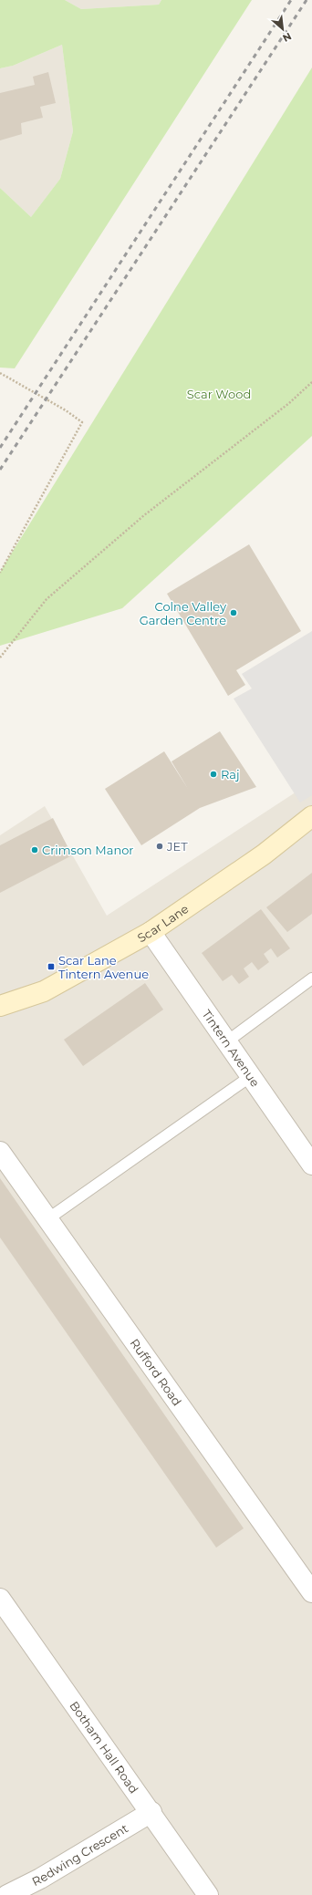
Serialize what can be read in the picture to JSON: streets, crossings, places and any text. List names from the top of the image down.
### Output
{
  "streets": {
    "main road": ["Scar Lane"],
    "street": [
      "Tintern Avenue",
      "Rufford Road",
      "Botham Hall Road",
      "Redwing Crescent"
    ]
  },
  "crossings": [
    ["Scar Lane", "Tintern Avenue"],
    ["Botham Hall Road", "Redwing Crescent"]
  ],
  "parks": ["Scar Wood"],
  "places": {
    "other": [
      "Colne Valley Garden Centre",
      "Raj",
      "JET",
      "Crimson Manor"
    ],
    "transit": ["Scar Lane Tintern Avenue"]
  },
  "north": "bottom right"
}
